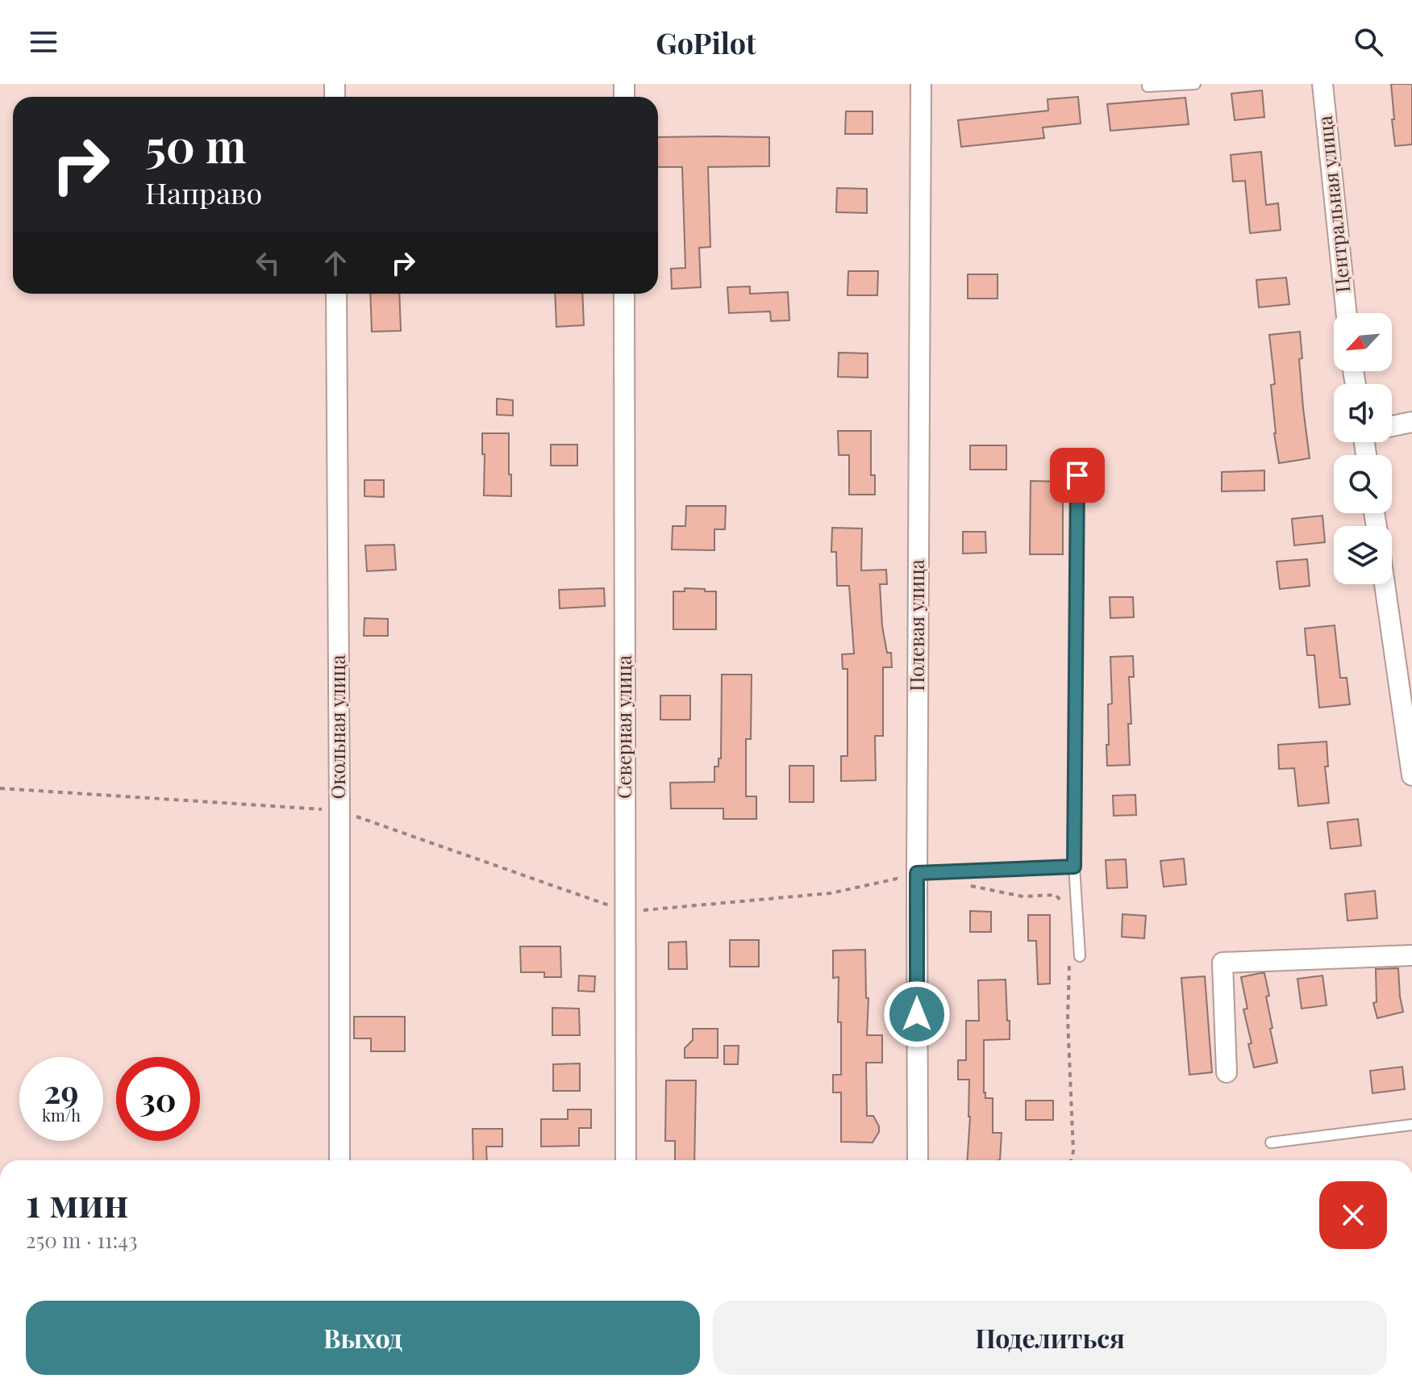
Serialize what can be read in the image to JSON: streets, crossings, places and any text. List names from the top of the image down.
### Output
{
  "streets": {
    "street": [
      "Центральная улица",
      "Полевая улица",
      "Окольная улица",
      "Северная улица"
    ]
  },
  "north": "bottom left",
  "page": {
    "header": "GoPilot",
    "turn": ["50 m", "Направо"],
    "speed": "29 km/h",
    "limit": "30",
    "heading": ["1 мин", "250 m · 11:43"],
    "buttons": ["Выход", "Поделиться"]
  }
}
